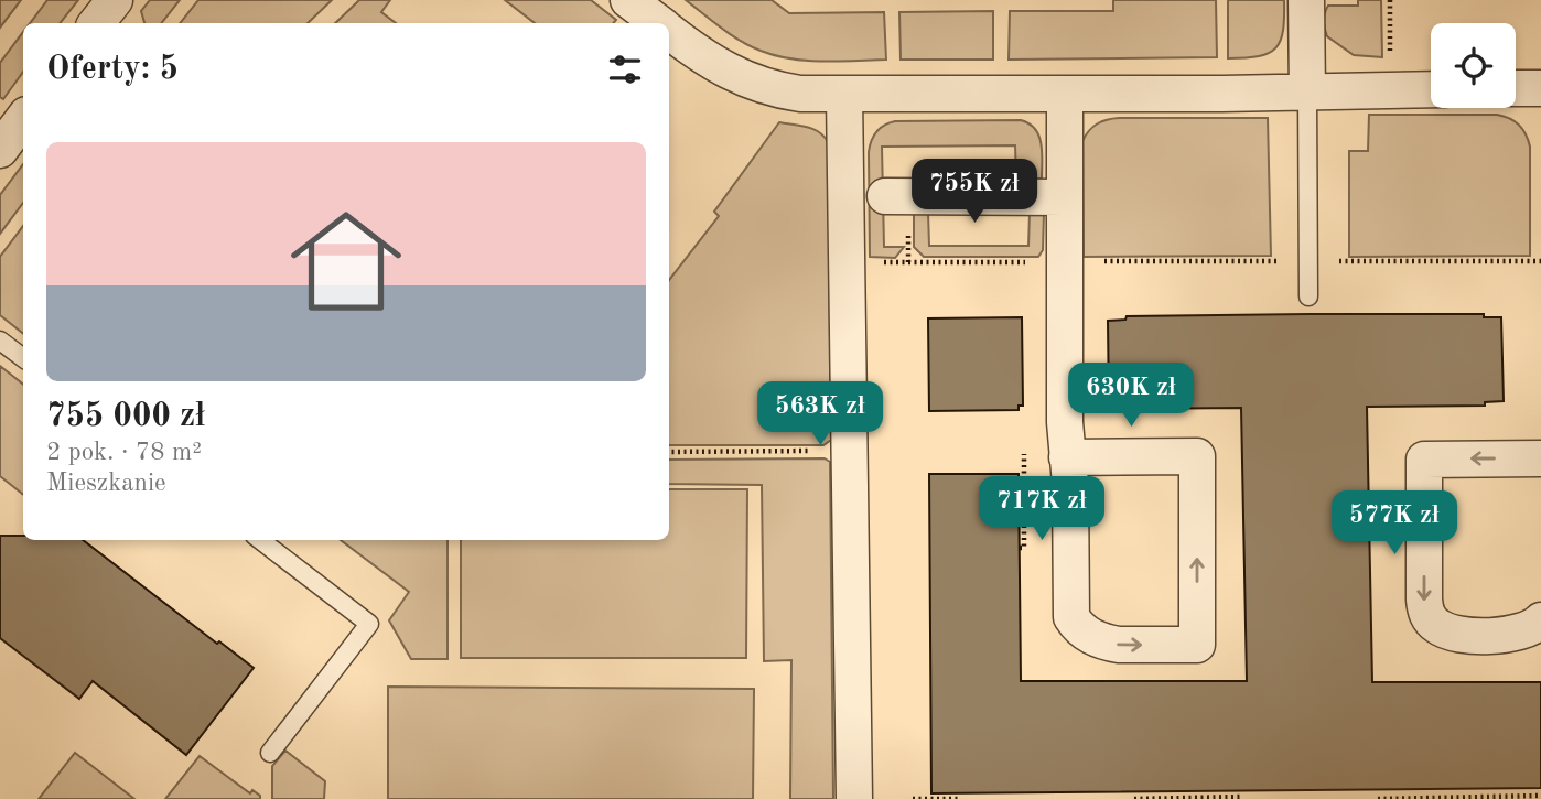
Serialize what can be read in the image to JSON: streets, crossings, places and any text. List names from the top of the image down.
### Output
{
  "page": {
    "heading": "Oferty: 5",
    "list": [
      {
        "name": "755 000 zł",
        "note": "2 pok. · 78 m² · Mieszkanie"
      }
    ],
    "price": [
      "755K zł",
      "630K zł",
      "563K zł",
      "717K zł",
      "577K zł"
    ]
  }
}
